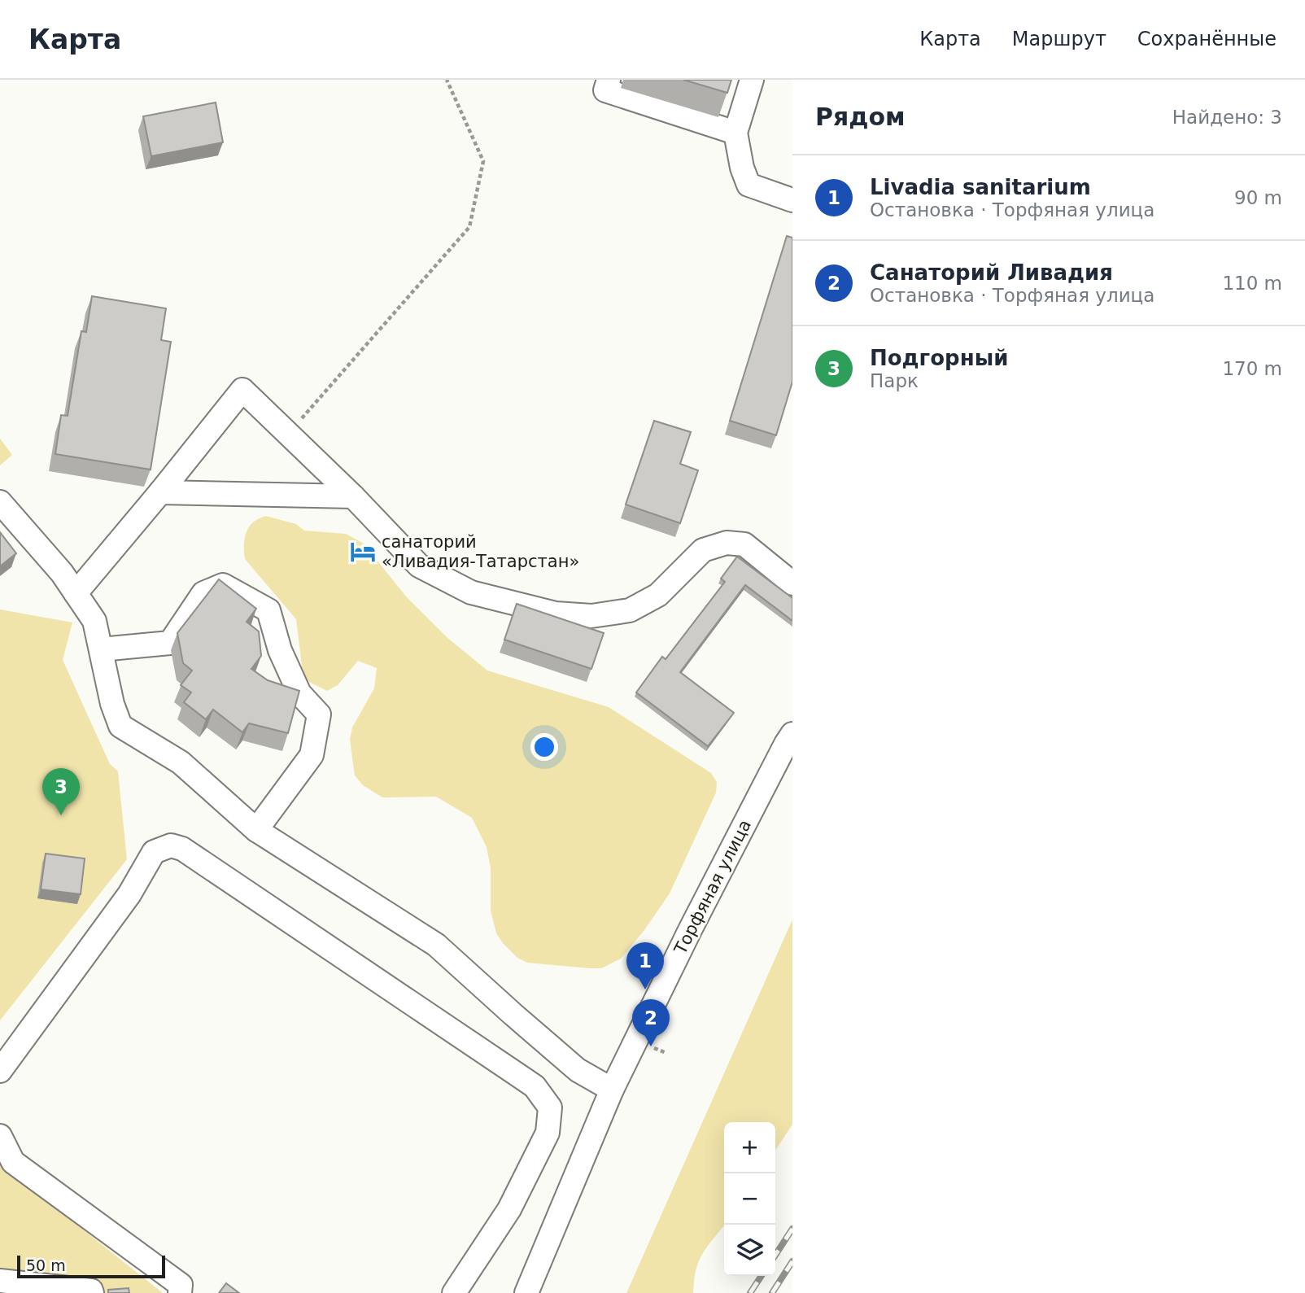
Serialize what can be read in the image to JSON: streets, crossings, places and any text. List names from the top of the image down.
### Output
{
  "streets": {
    "street": ["Торфяная улица"]
  },
  "places": {
    "hotel": ["санаторий «Ливадия-Татарстан»"]
  },
  "scale_bar": "50 m",
  "page": {
    "header": "Карта",
    "nav": ["Карта", "Маршрут", "Сохранённые"],
    "heading": ["Рядом", "Найдено: 3"],
    "list": [
      {
        "mark": "1",
        "name": "Livadia sanitarium",
        "note": "Остановка · Торфяная улица",
        "value": "90 m"
      },
      {
        "mark": "2",
        "name": "Санаторий Ливадия",
        "note": "Остановка · Торфяная улица",
        "value": "110 m"
      },
      {
        "mark": "3",
        "name": "Подгорный",
        "note": "Парк",
        "value": "170 m"
      }
    ],
    "pins": ["3", "1", "2"],
    "map_buttons": ["+", "−"],
    "scale": "50 m"
  }
}
